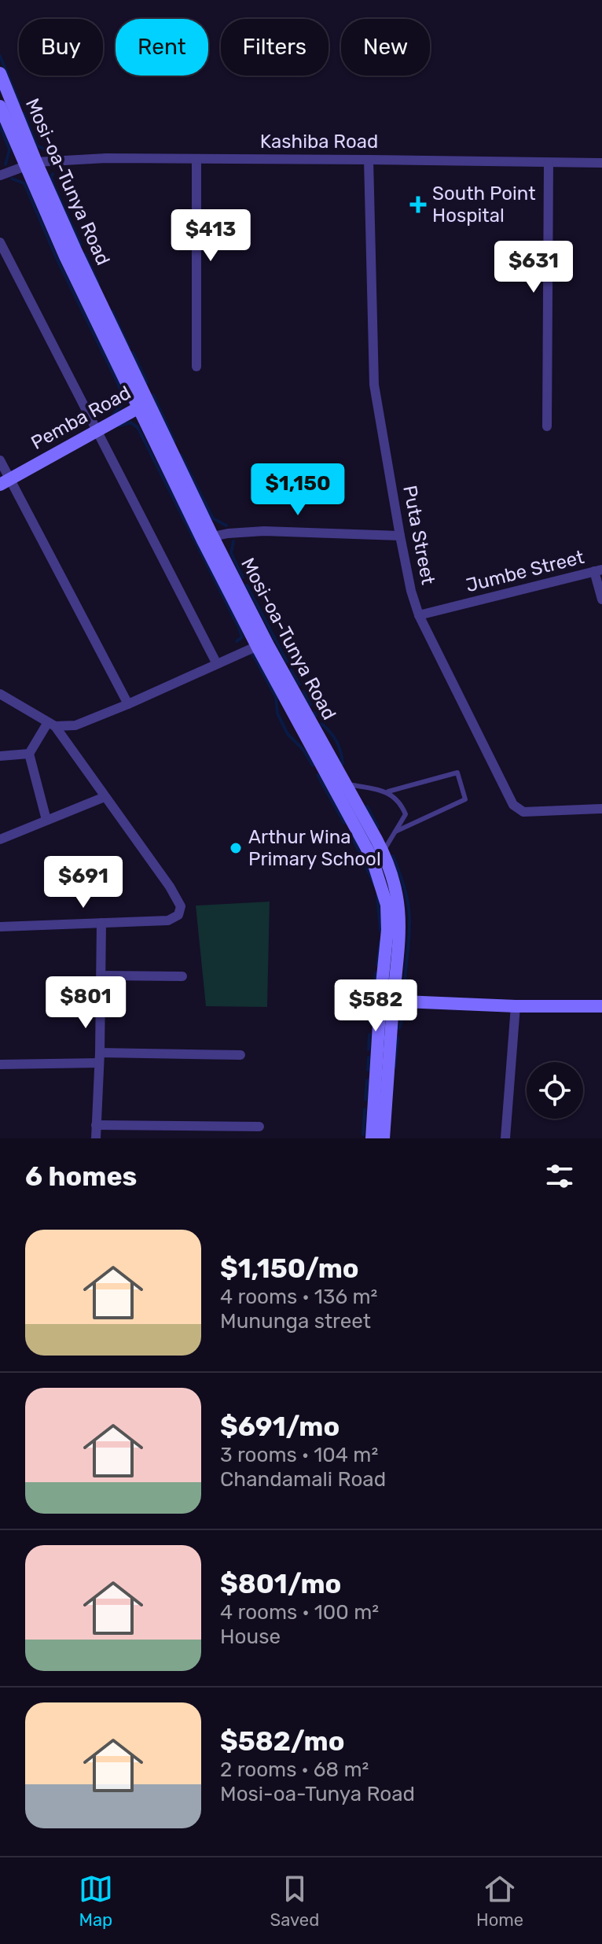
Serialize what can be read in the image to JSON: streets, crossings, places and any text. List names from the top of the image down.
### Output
{
  "streets": {
    "main road": ["Mosi-oa-Tunya Road", "Pemba Road"],
    "street": ["Kashiba Road", "Puta Street", "Jumbe Street"]
  },
  "crossings": [
    ["Kashiba Road", "Mosi-oa-Tunya Road"],
    ["Kashiba Road", "Puta Street"],
    ["Mosi-oa-Tunya Road", "Pemba Road"],
    ["Puta Street", "Jumbe Street"]
  ],
  "places": {
    "health": ["South Point Hospital"],
    "other": ["Arthur Wina Primary School"]
  },
  "page": {
    "chip": [
      "Buy",
      "Rent",
      "Filters",
      "New"
    ],
    "price": [
      "$413",
      "$631",
      "$1,150",
      "$691",
      "$801",
      "$582"
    ],
    "heading": "6 homes",
    "list": [
      {
        "name": "$1,150/mo",
        "note": "4 rooms · 136 m² · Mununga street"
      },
      {
        "name": "$691/mo",
        "note": "3 rooms · 104 m² · Chandamali Road"
      },
      {
        "name": "$801/mo",
        "note": "4 rooms · 100 m² · House"
      },
      {
        "name": "$582/mo",
        "note": "2 rooms · 68 m² · Mosi-oa-Tunya Road"
      }
    ],
    "tabs": ["Map", "Saved", "Home"]
  }
}
